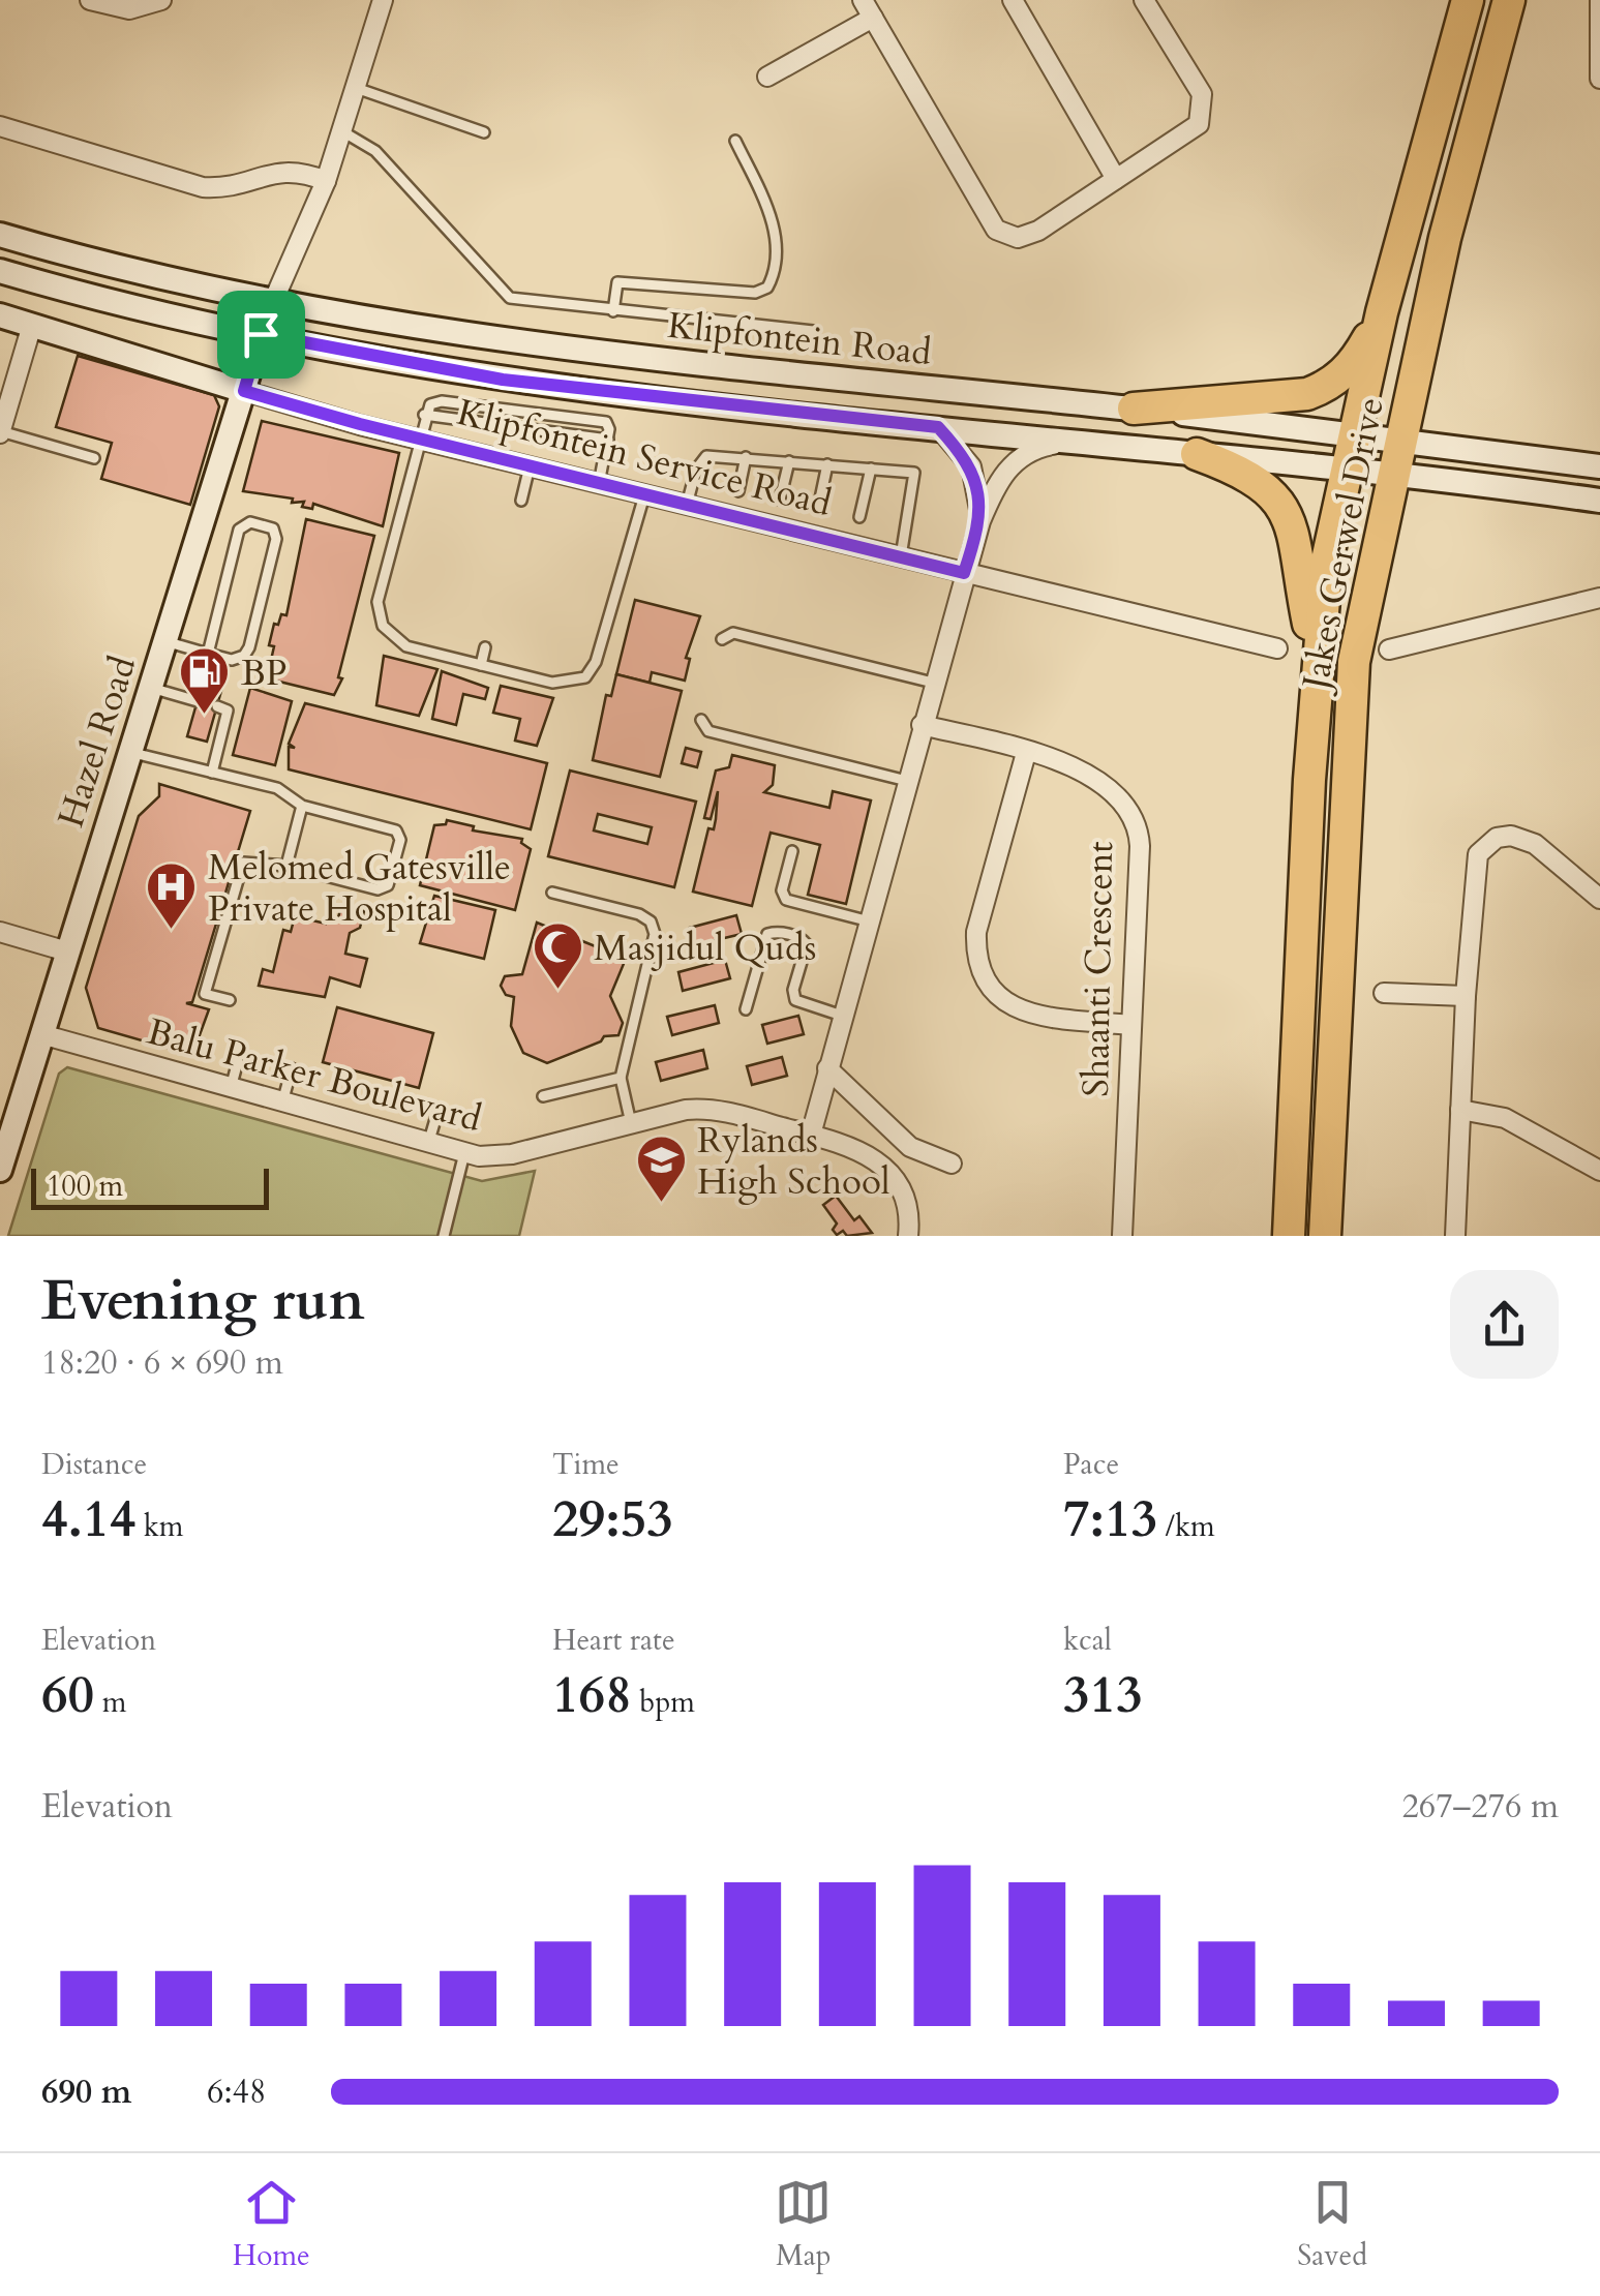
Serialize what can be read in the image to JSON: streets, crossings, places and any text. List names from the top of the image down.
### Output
{
  "streets": {
    "highway": ["Jakes Gerwel Drive"],
    "main road": ["Klipfontein Road", "Klipfontein Service Road", "Hazel Road"],
    "street": ["Shaanti Crescent", "Balu Parker Boulevard"]
  },
  "crossings": [
    ["Klipfontein Road", "Jakes Gerwel Drive"],
    ["Klipfontein Road", "Hazel Road"],
    ["Klipfontein Service Road", "Hazel Road"],
    ["Hazel Road", "Balu Parker Boulevard"]
  ],
  "places": {
    "fuel station": ["BP"],
    "hospital": ["Melomed Gatesville Private Hospital"],
    "mosque": ["Masjidul Quds"],
    "school or university": ["Rylands High School"]
  },
  "scale_bar": "100 m",
  "page": {
    "scale": "100 m",
    "heading": ["Evening run", "18:20 · 6 × 690 m"],
    "stats": [
      ["Distance", "4.14 km"],
      ["Time", "29:53"],
      ["Pace", "7:13 /km"],
      ["Elevation", "60 m"],
      ["Heart rate", "168 bpm"],
      ["kcal", "313"]
    ],
    "chart": ["Elevation", "267–276 m"],
    "list": [
      {
        "name": "690 m",
        "note": "6:48"
      }
    ],
    "tabs": ["Home", "Map", "Saved"]
  }
}
